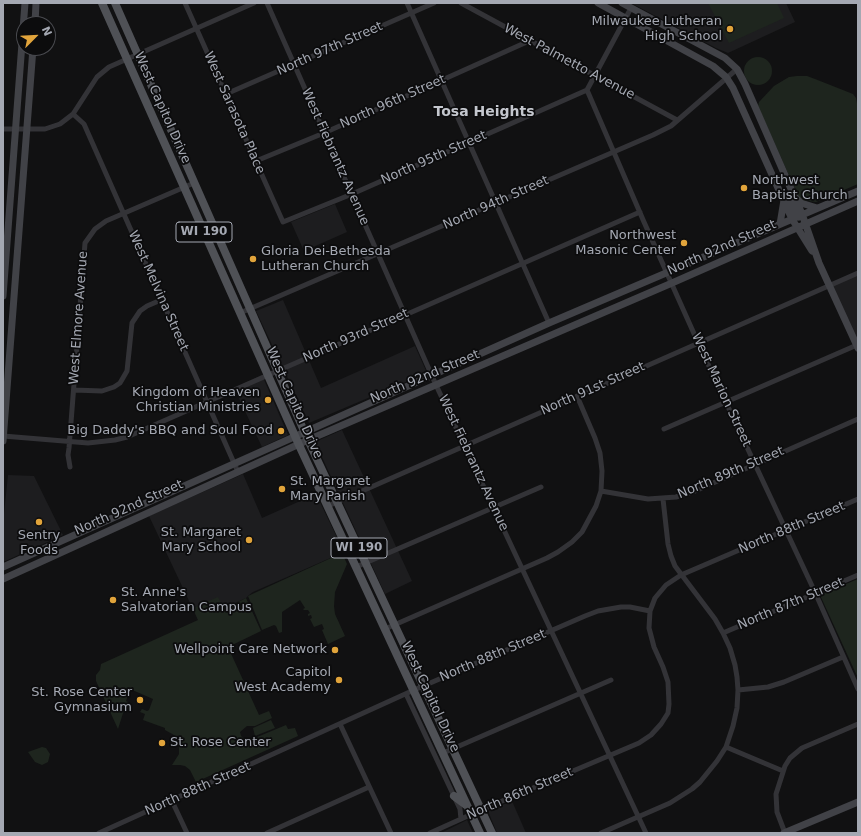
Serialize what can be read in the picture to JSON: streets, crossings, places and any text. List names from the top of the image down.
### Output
{
  "streets": {
    "main road": ["West Capitol Drive", "WI 190", "North 92nd Street"],
    "street": [
      "North 97th Street",
      "West Palmetto Avenue",
      "North 96th Street",
      "West Sarasota Place",
      "West Fiebrantz Avenue",
      "North 95th Street",
      "North 94th Street",
      "West Melvina Street",
      "West Elmore Avenue",
      "North 93rd Street",
      "North 91st Street",
      "West Marion Street",
      "North 89th Street",
      "North 88th Street",
      "North 87th Street",
      "North 86th Street"
    ]
  },
  "crossings": [
    ["North 97th Street", "West Sarasota Place"],
    ["North 97th Street", "West Fiebrantz Avenue"],
    ["West Palmetto Avenue", "North 96th Street"],
    ["West Palmetto Avenue", "North 94th Street"],
    ["North 96th Street", "West Sarasota Place"],
    ["North 96th Street", "West Fiebrantz Avenue"],
    ["West Capitol Drive", "North 94th Street"],
    ["West Capitol Drive", "North 92nd Street"],
    ["West Capitol Drive", "North 93rd Street"],
    ["West Capitol Drive", "North 91st Street"],
    ["West Capitol Drive", "North 88th Street"],
    ["West Capitol Drive", "North 86th Street"],
    ["West Sarasota Place", "North 95th Street"],
    ["West Fiebrantz Avenue", "North 95th Street"],
    ["West Fiebrantz Avenue", "North 94th Street"],
    ["West Fiebrantz Avenue", "North 92nd Street"],
    ["West Fiebrantz Avenue", "North 93rd Street"],
    ["West Fiebrantz Avenue", "North 91st Street"],
    ["West Fiebrantz Avenue", "North 88th Street"],
    ["West Fiebrantz Avenue", "North 86th Street"],
    ["North 95th Street", "West Marion Street"],
    ["North 94th Street", "West Marion Street"],
    ["North 92nd Street", "West Melvina Street"],
    ["North 92nd Street", "West Marion Street"],
    ["West Melvina Street", "West Elmore Avenue"],
    ["West Melvina Street", "North 93rd Street"],
    ["West Elmore Avenue", "North 93rd Street"],
    ["North 93rd Street", "West Marion Street"],
    ["North 91st Street", "West Marion Street"],
    ["West Marion Street", "North 89th Street"],
    ["West Marion Street", "North 88th Street"],
    ["West Marion Street", "North 87th Street"],
    ["North 88th Street", "North 86th Street"]
  ],
  "districts": ["Tosa Heights"],
  "places": [
    "Milwaukee Lutheran High School",
    "Northwest Baptist Church",
    "Northwest Masonic Center",
    "Gloria Dei-Bethesda Lutheran Church",
    "Kingdom of Heaven Christian Ministries",
    "Big Daddy's BBQ and Soul Food",
    "St. Margaret Mary Parish",
    "Sentry Foods",
    "St. Margaret Mary School",
    "St. Anne's Salvatorian Campus",
    "Wellpoint Care Network",
    "Capitol West Academy",
    "St. Rose Center Gymnasium",
    "St. Rose Center"
  ],
  "north": "top right"
}
